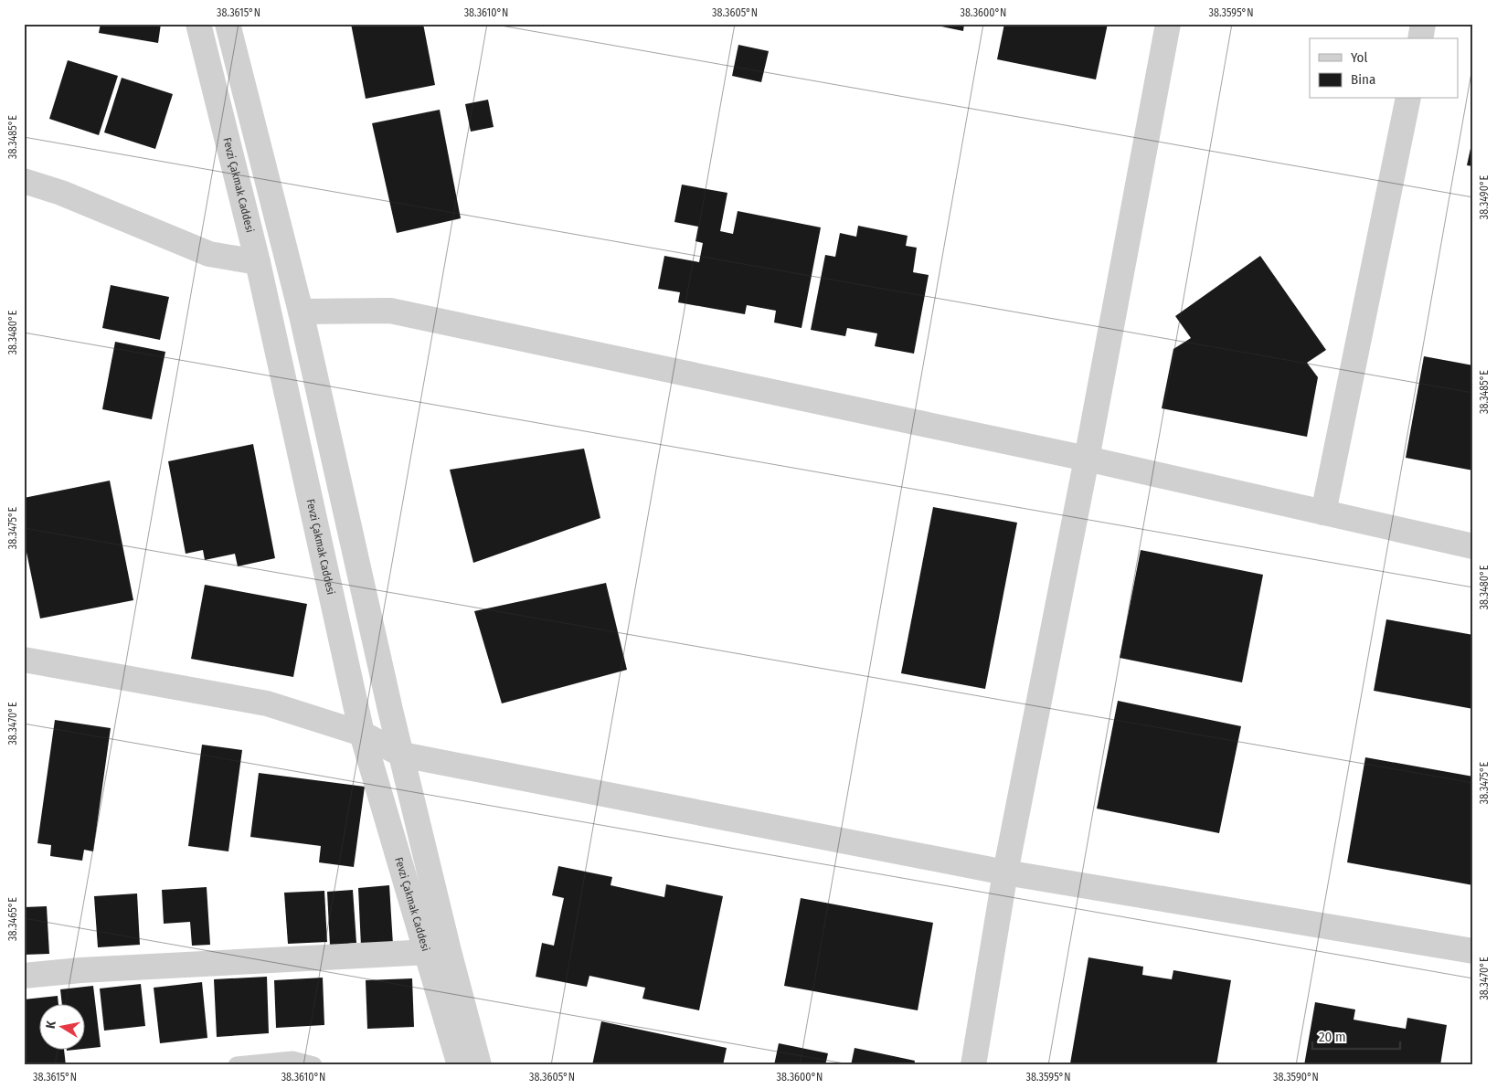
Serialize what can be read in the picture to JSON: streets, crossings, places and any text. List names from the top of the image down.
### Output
{
  "streets": {
    "street": ["Fevzi Çakmak Caddesi"]
  },
  "legend": ["Yol", "Bina"],
  "scale_bar": "20 m",
  "north": "left",
  "coordinates": [
    "38.3615°N",
    "38.3610°N",
    "38.3605°N",
    "38.3600°N",
    "38.3595°N",
    "38.3485°E",
    "38.3490°E",
    "38.3480°E",
    "38.3475°E",
    "38.3470°E",
    "38.3465°E",
    "38.3590°N"
  ]
}
